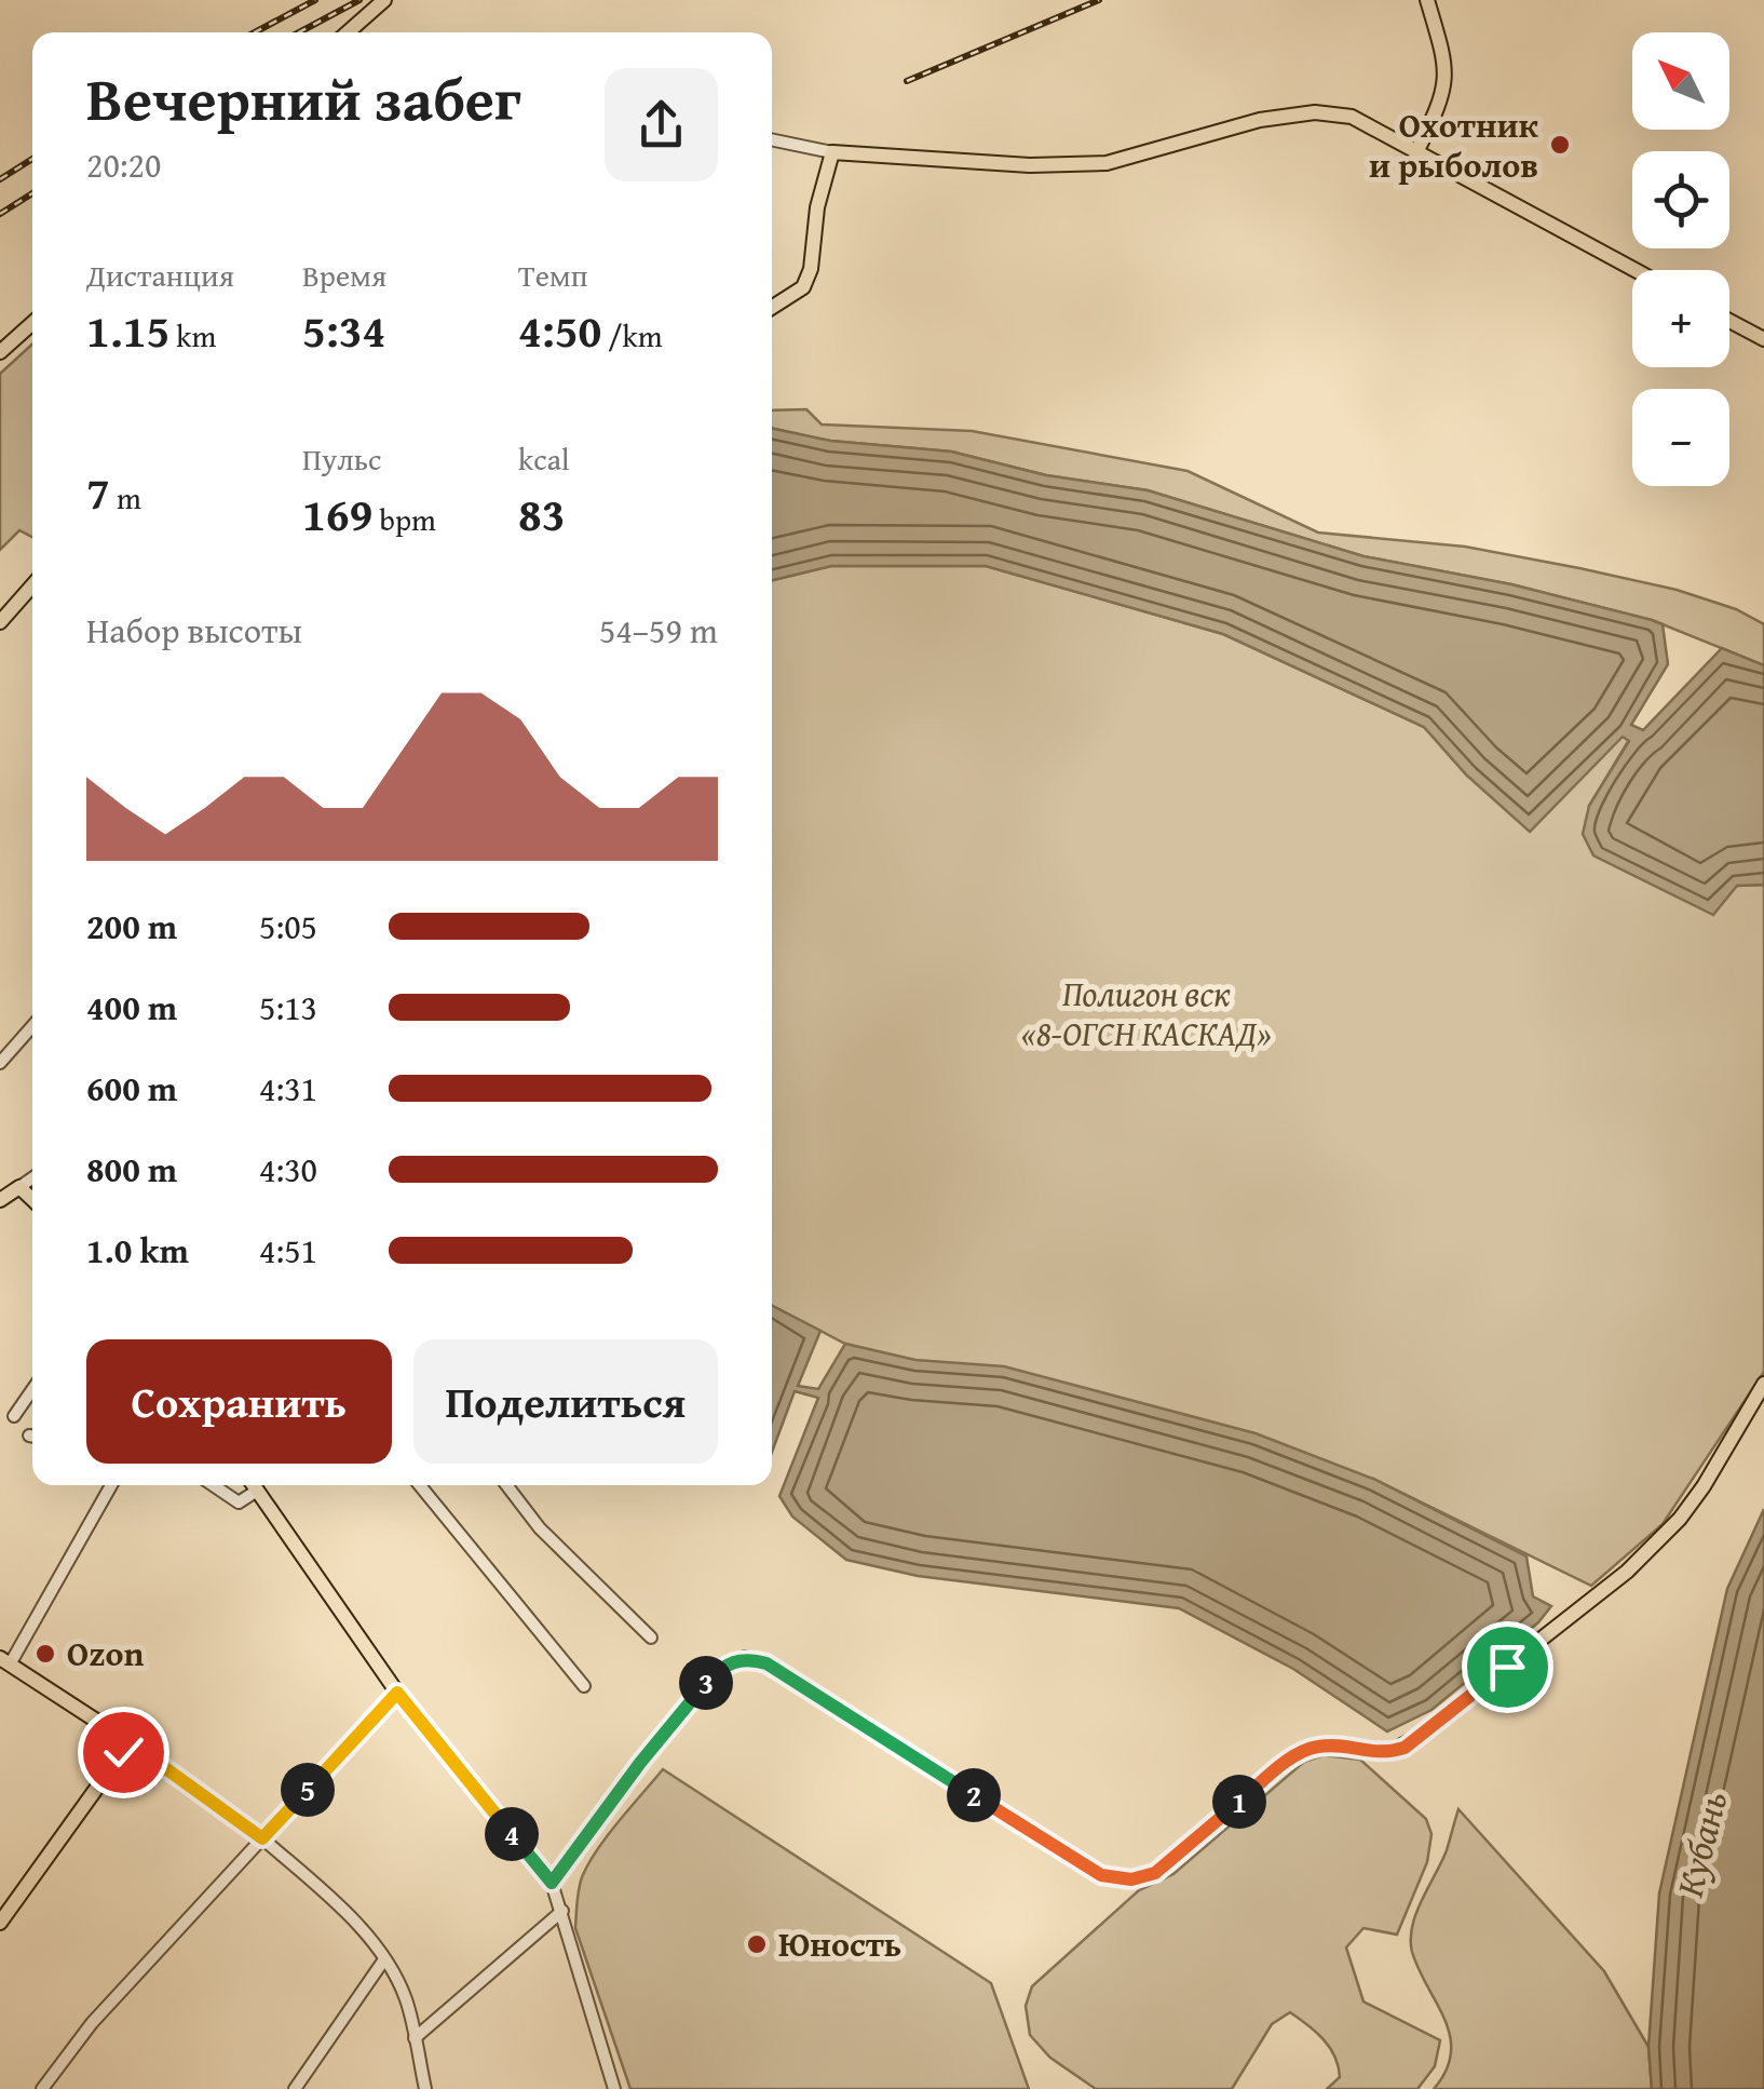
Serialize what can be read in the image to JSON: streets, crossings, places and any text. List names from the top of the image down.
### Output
{
  "water": ["Кубань"],
  "parks": ["Полигон вск «8-ОГСН КАСКАД»"],
  "places": ["Охотник и рыболов", "Ozon", "Юность"],
  "north": "top left",
  "page": {
    "map_buttons": ["+", "−"],
    "heading": ["Вечерний забег", "20:20"],
    "stats": [
      ["Дистанция", "1.15 km"],
      ["Время", "5:34"],
      ["Темп", "4:50 /km"],
      ["7 m"],
      ["Пульс", "169 bpm"],
      ["kcal", "83"]
    ],
    "chart": ["Набор высоты", "54–59 m"],
    "list": [
      {
        "name": "200 m",
        "note": "5:05"
      },
      {
        "name": "400 m",
        "note": "5:13"
      },
      {
        "name": "600 m",
        "note": "4:31"
      },
      {
        "name": "800 m",
        "note": "4:30"
      },
      {
        "name": "1.0 km",
        "note": "4:51"
      }
    ],
    "buttons": ["Сохранить", "Поделиться"],
    "pins": [
      "3",
      "5",
      "2",
      "1",
      "4"
    ]
  }
}
